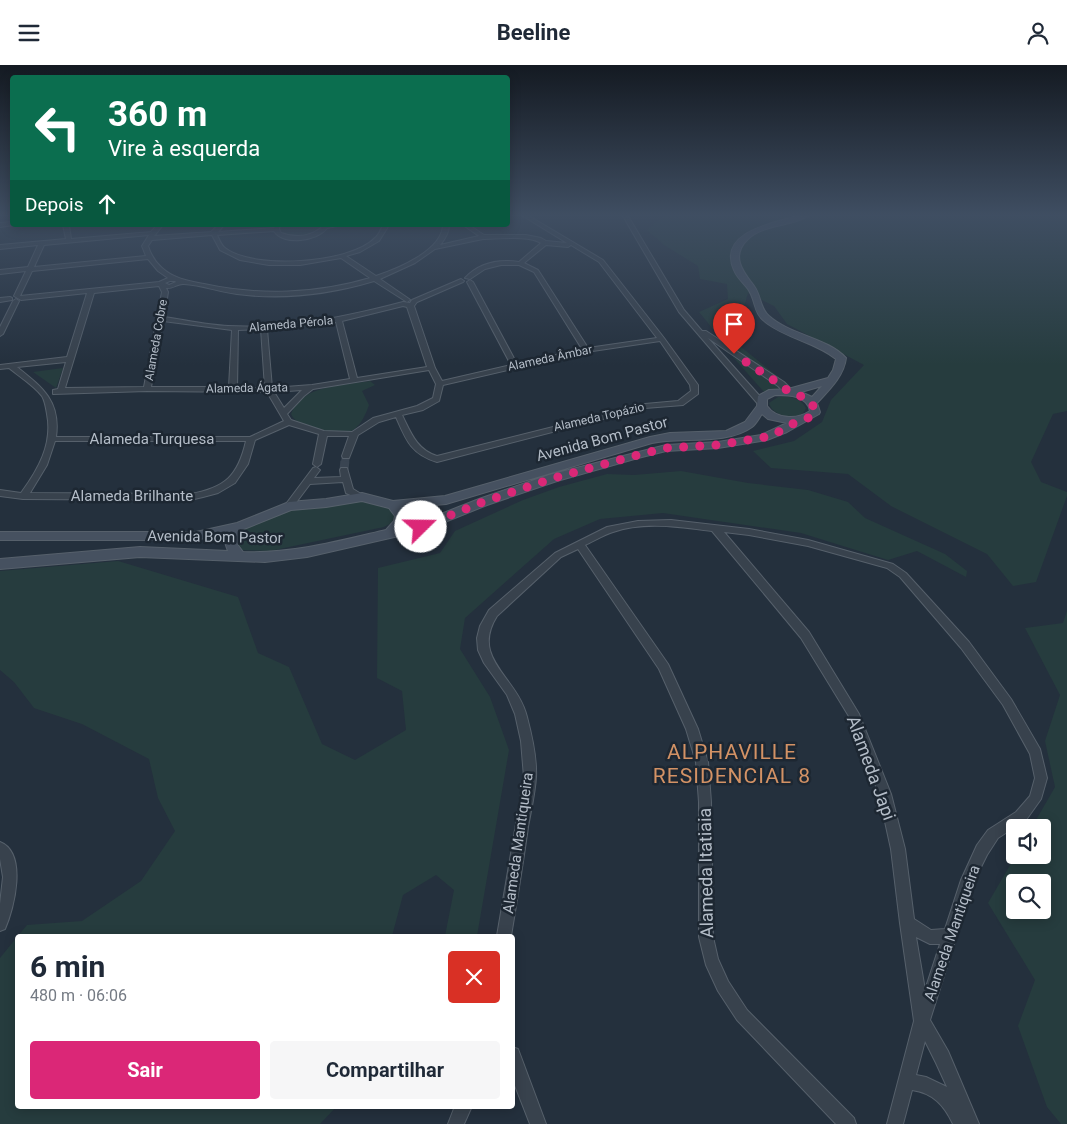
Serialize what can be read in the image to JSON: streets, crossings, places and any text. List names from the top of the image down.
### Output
{
  "streets": {
    "street": [
      "Alameda Pérola",
      "Alameda Cobre",
      "Alameda Âmbar",
      "Alameda Ágata",
      "Alameda Topázio",
      "Alameda Turquesa",
      "Avenida Bom Pastor",
      "Alameda Brilhante",
      "Alameda Japi",
      "Alameda Mantiqueira",
      "Alameda Itatiaia"
    ]
  },
  "crossings": [
    ["Alameda Pérola", "Alameda Cobre"],
    ["Alameda Cobre", "Alameda Ágata"],
    ["Alameda Âmbar", "Alameda Topázio"],
    ["Alameda Turquesa", "Alameda Brilhante"],
    ["Alameda Japi", "Alameda Mantiqueira"],
    ["Alameda Mantiqueira", "Alameda Itatiaia"]
  ],
  "districts": ["ALPHAVILLE RESIDENCIAL 8"],
  "page": {
    "header": "Beeline",
    "turn": ["360 m", "Vire à esquerda"],
    "then": "Depois",
    "heading": ["6 min", "480 m · 06:06"],
    "buttons": ["Sair", "Compartilhar"]
  }
}
